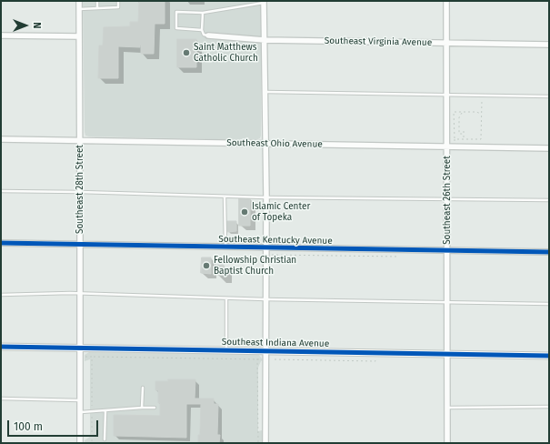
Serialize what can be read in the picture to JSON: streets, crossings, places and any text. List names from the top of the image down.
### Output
{
  "streets": {
    "street": [
      "Southeast Virginia Avenue",
      "Southeast Ohio Avenue",
      "Southeast 28th Street",
      "Southeast 26th Street",
      "Southeast Kentucky Avenue",
      "Southeast Indiana Avenue"
    ]
  },
  "crossings": [
    ["Southeast Virginia Avenue", "Southeast 26th Street"],
    ["Southeast Ohio Avenue", "Southeast 28th Street"],
    ["Southeast Ohio Avenue", "Southeast 26th Street"],
    ["Southeast 28th Street", "Southeast Kentucky Avenue"],
    ["Southeast 28th Street", "Southeast Indiana Avenue"],
    ["Southeast 26th Street", "Southeast Kentucky Avenue"],
    ["Southeast 26th Street", "Southeast Indiana Avenue"]
  ],
  "places": ["Saint Matthews Catholic Church", "Islamic Center of Topeka", "Fellowship Christian Baptist Church"],
  "scale_bar": "100 m",
  "north": "right"
}
